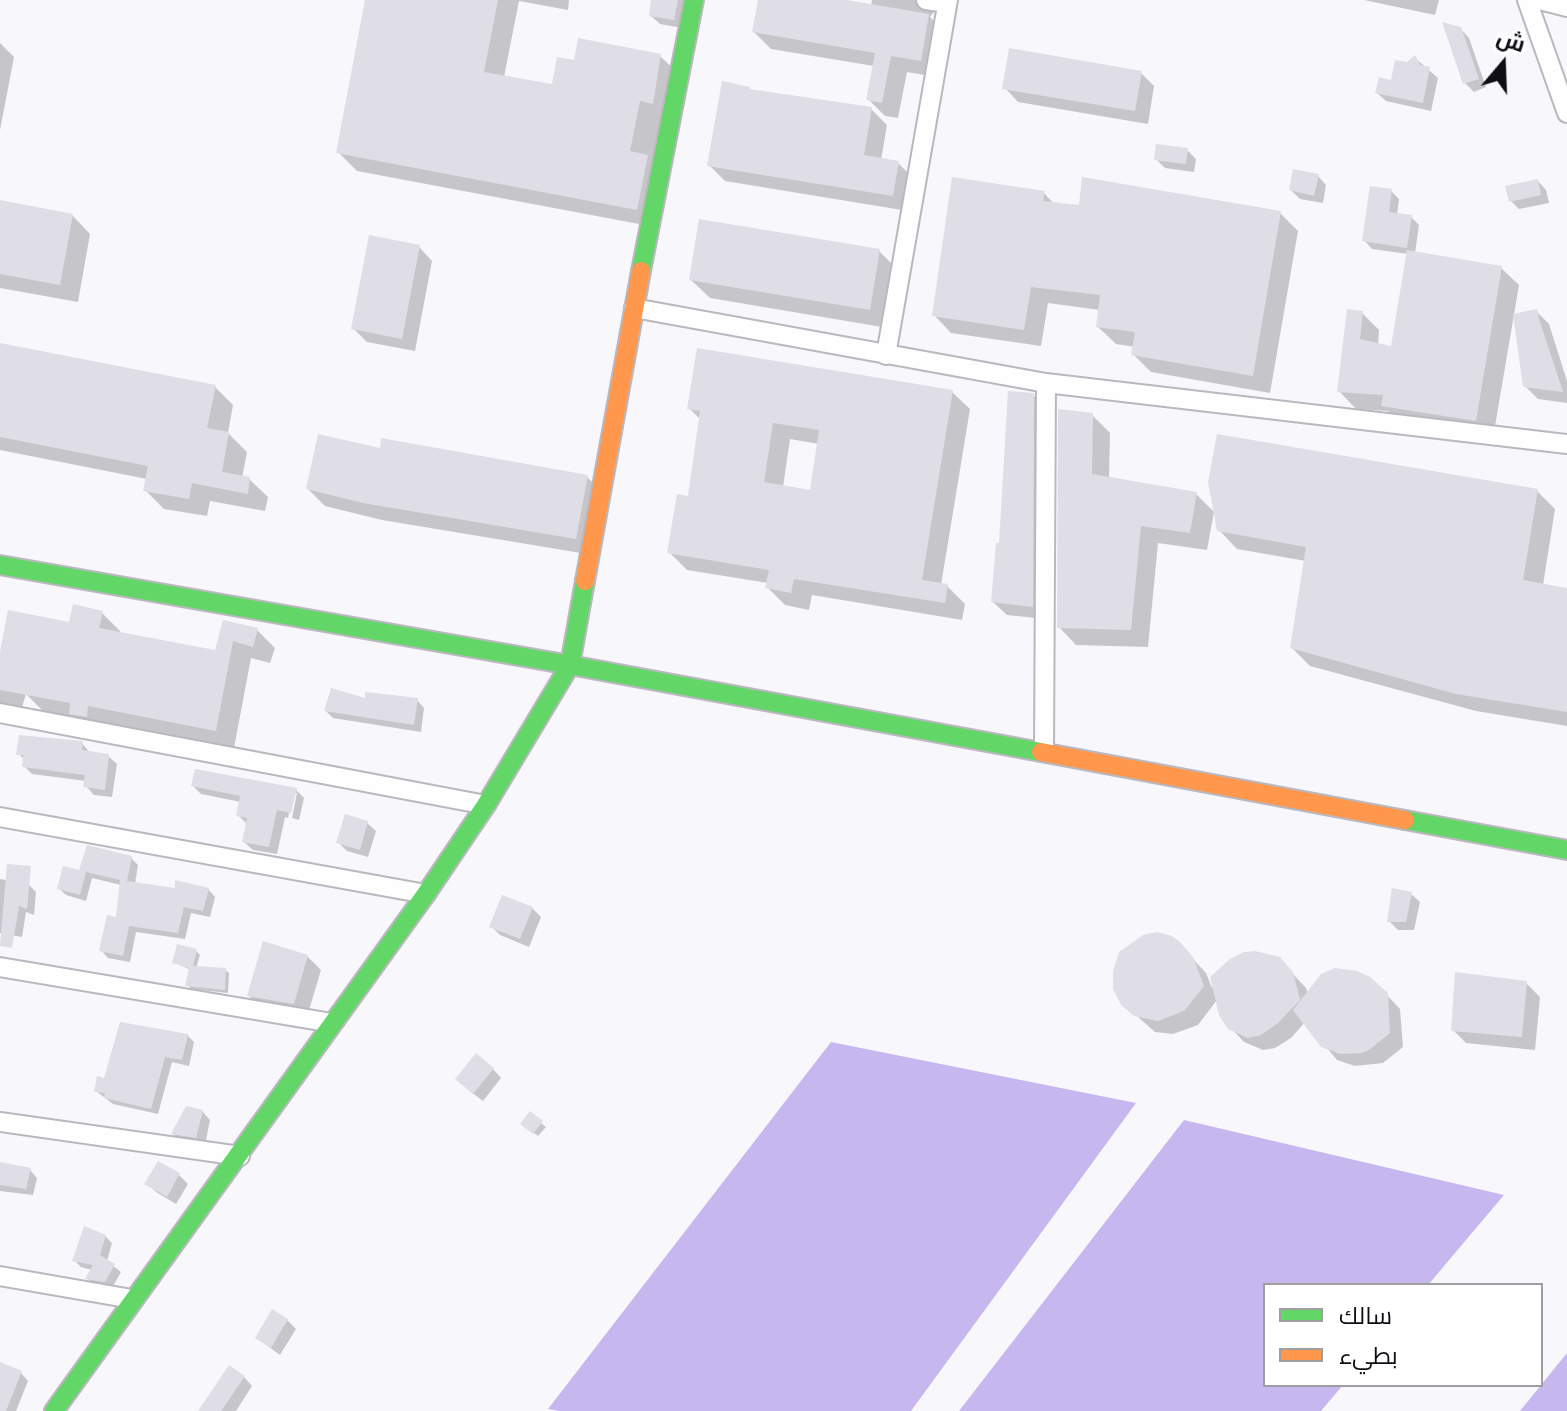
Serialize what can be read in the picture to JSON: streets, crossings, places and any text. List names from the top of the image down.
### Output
{
  "legend": ["سالك", "بطيء"],
  "north": "top"
}
